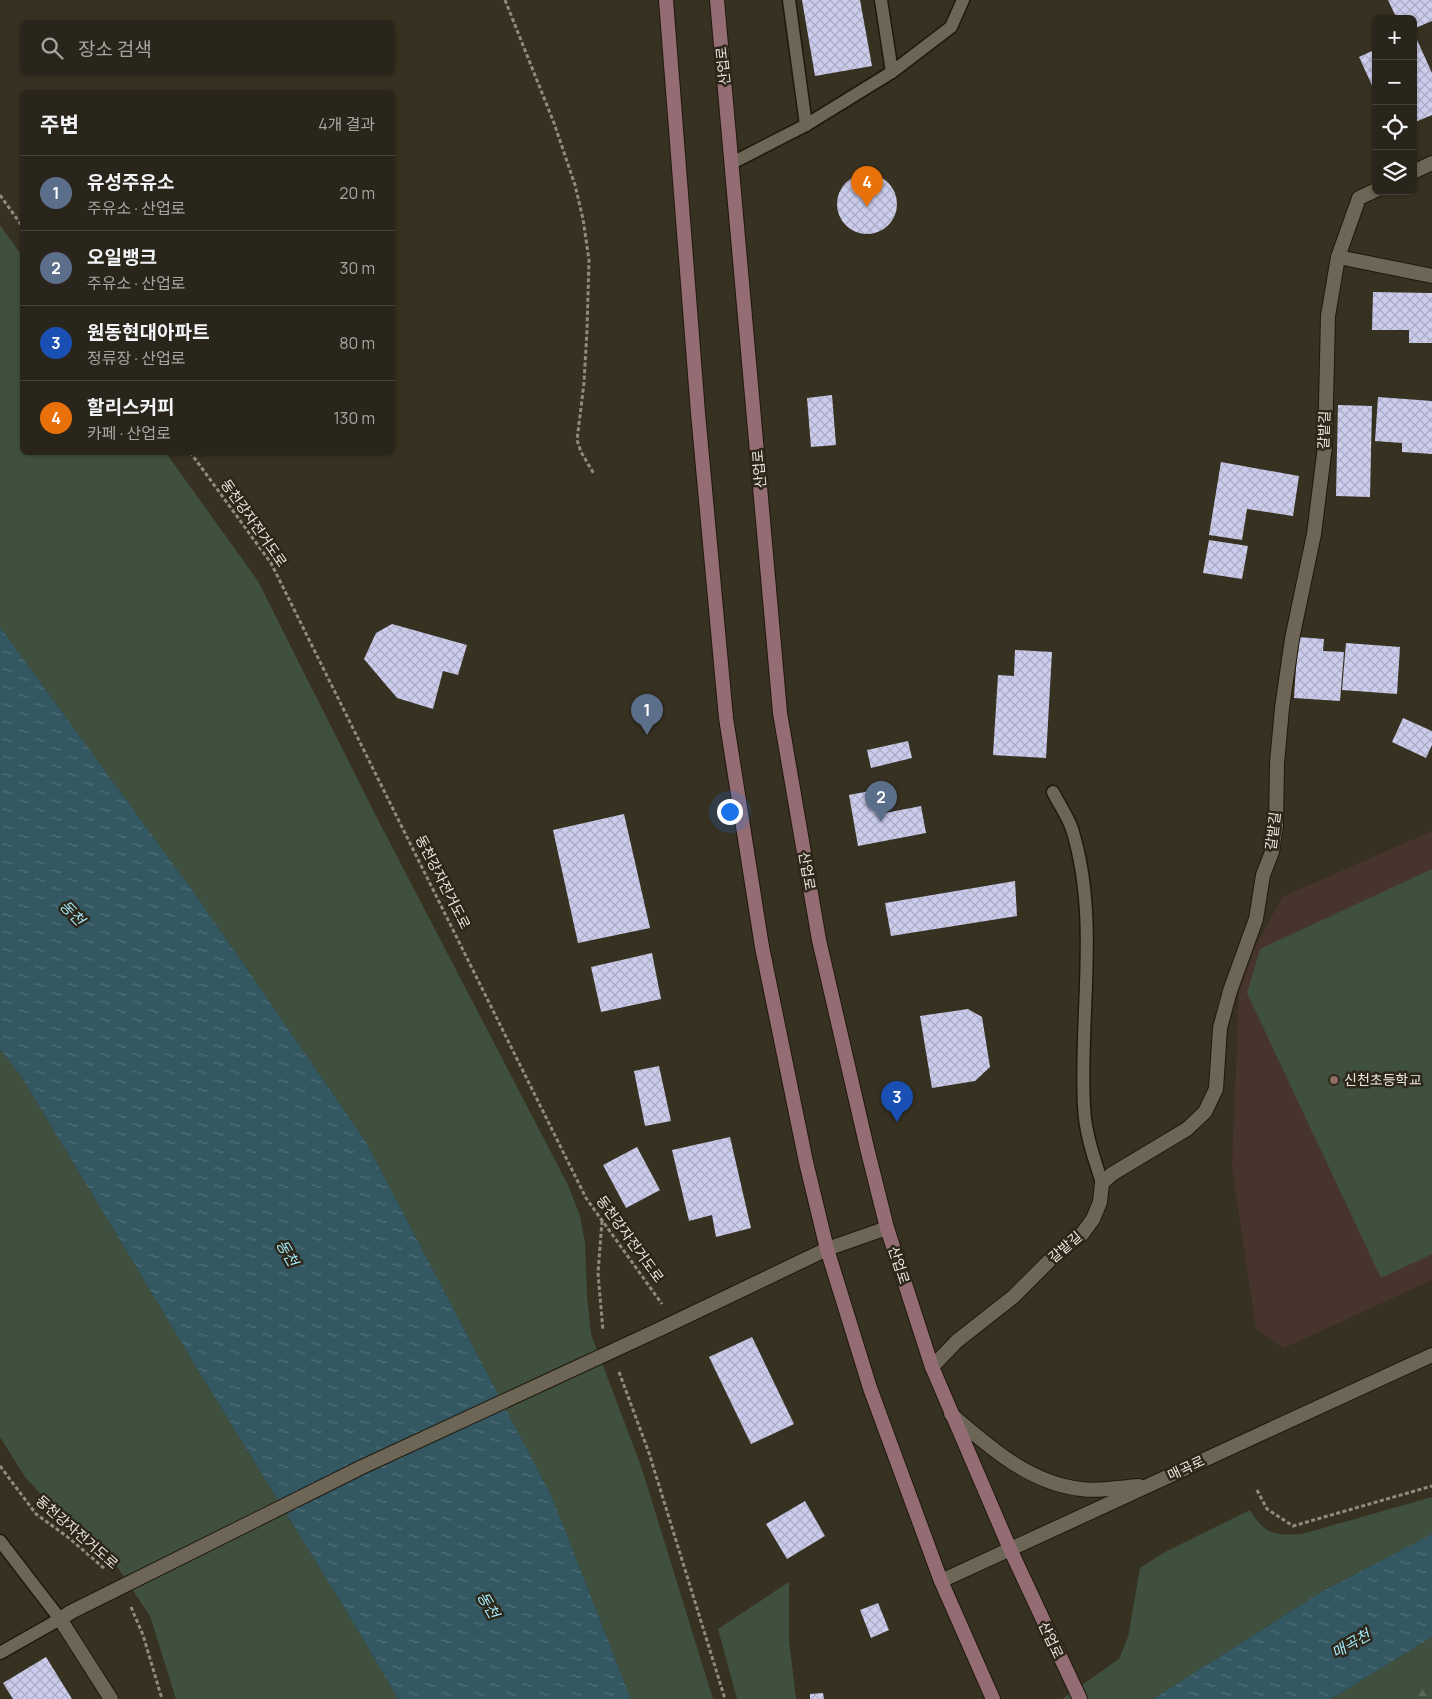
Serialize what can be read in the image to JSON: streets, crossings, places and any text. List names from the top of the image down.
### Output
{
  "streets": {
    "main road": ["산업로"],
    "street": ["갈밭길", "매곡로"],
    "path": ["동천강자전거도로"]
  },
  "crossings": [
    ["산업로", "갈밭길"],
    ["산업로", "매곡로"]
  ],
  "water": ["동천", "매곡천"],
  "places": ["신천초등학교"],
  "page": {
    "map_buttons": ["+", "−"],
    "search": "장소 검색",
    "heading": ["주변", "4개 결과"],
    "list": [
      {
        "mark": "1",
        "name": "유성주유소",
        "note": "주유소 · 산업로",
        "value": "20 m"
      },
      {
        "mark": "2",
        "name": "오일뱅크",
        "note": "주유소 · 산업로",
        "value": "30 m"
      },
      {
        "mark": "3",
        "name": "원동현대아파트",
        "note": "정류장 · 산업로",
        "value": "80 m"
      },
      {
        "mark": "4",
        "name": "할리스커피",
        "note": "카페 · 산업로",
        "value": "130 m"
      }
    ],
    "pins": [
      "4",
      "1",
      "2",
      "3"
    ]
  }
}
